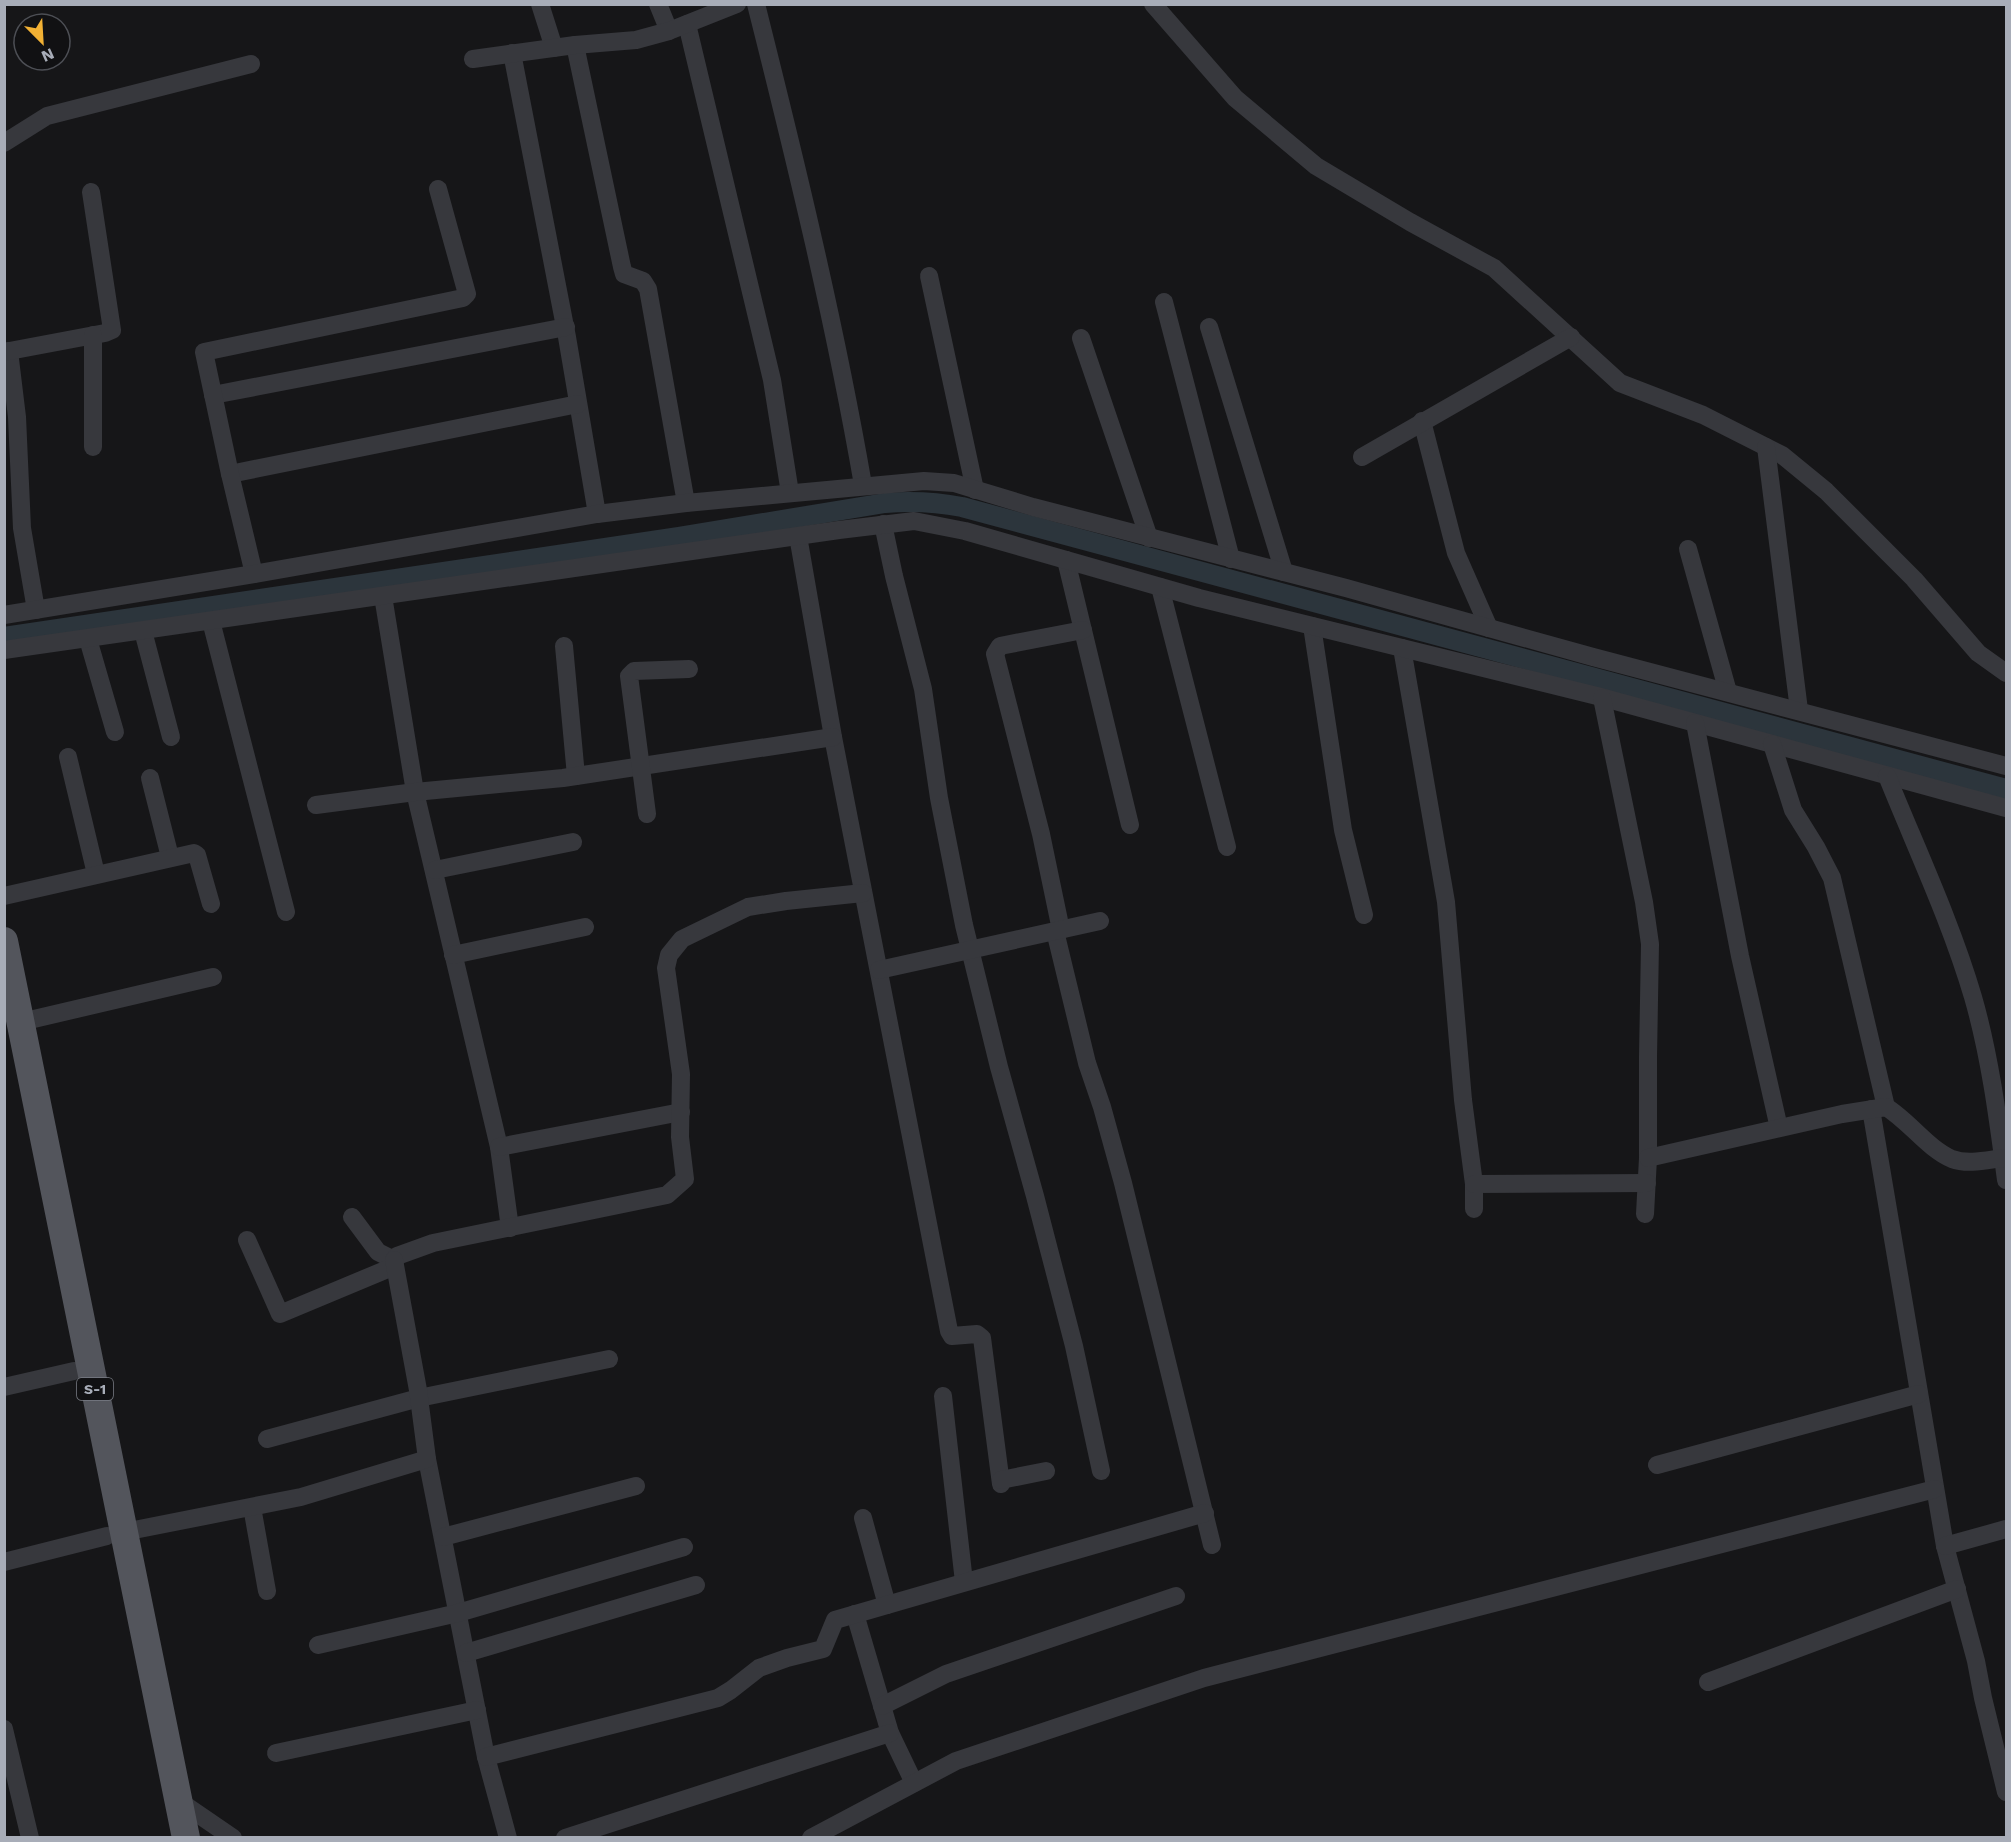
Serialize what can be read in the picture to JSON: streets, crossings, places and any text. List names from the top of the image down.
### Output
{
  "streets": {
    "main road": ["S-1"]
  },
  "north": "bottom right"
}
